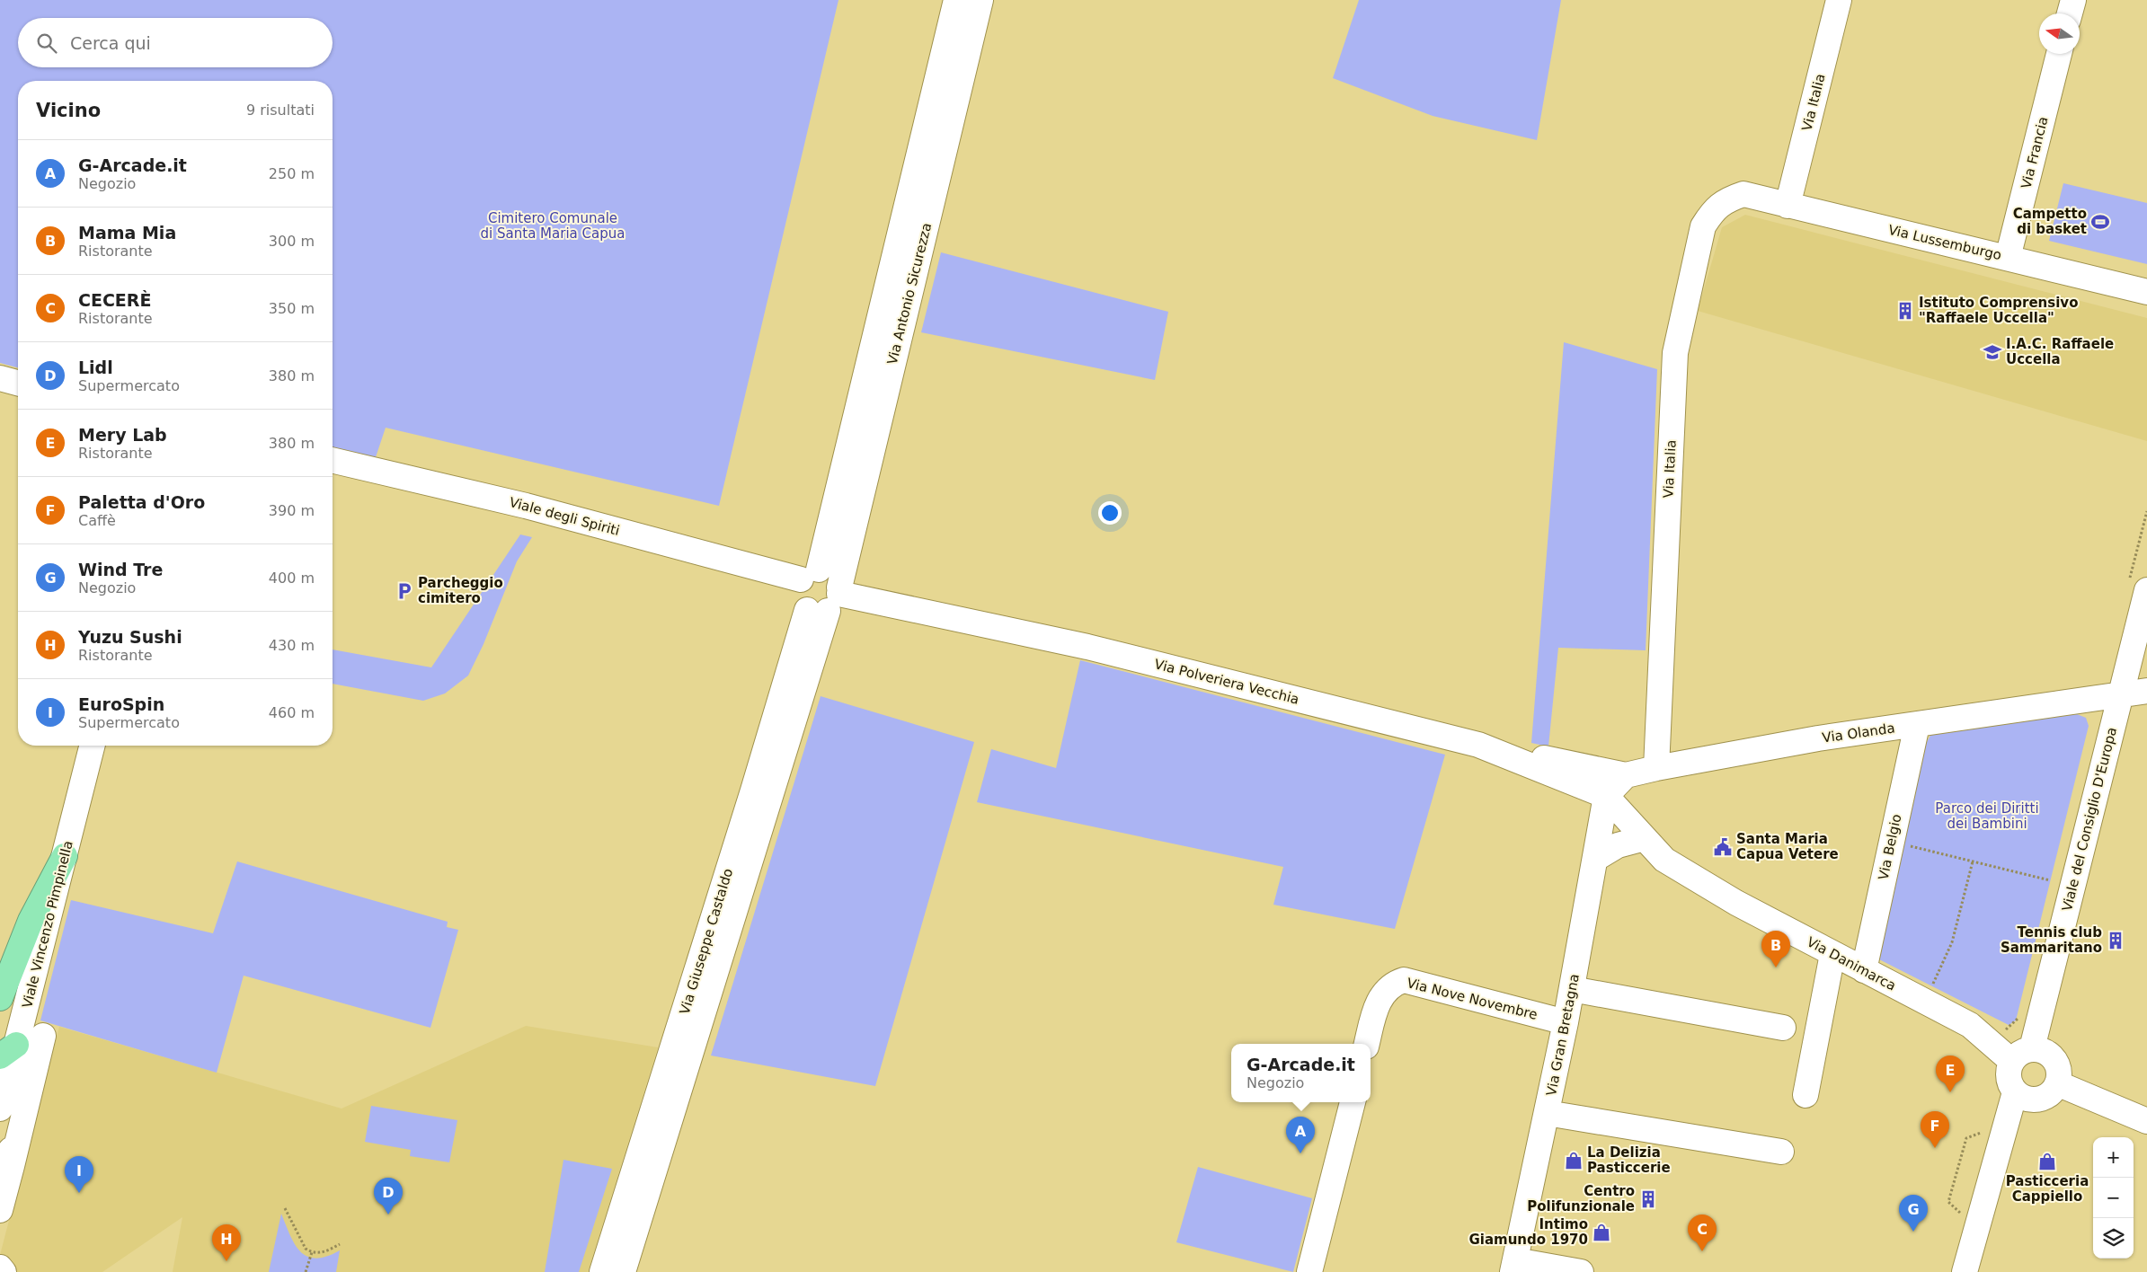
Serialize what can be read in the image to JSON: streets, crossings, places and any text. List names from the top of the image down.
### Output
{
  "streets": {
    "street": [
      "Via Italia",
      "Via Francia",
      "Via Lussemburgo",
      "Via Antonio Sicurezza",
      "Viale degli Spiriti",
      "Via Polveriera Vecchia",
      "Via Olanda",
      "Viale del Consiglio D'Europa",
      "Via Belgio",
      "Viale Vincenzo Pimpinella",
      "Via Giuseppe Castaldo",
      "Via Danimarca",
      "Via Nove Novembre",
      "Via Gran Bretagna"
    ]
  },
  "crossings": [
    ["Via Italia", "Via Lussemburgo"],
    ["Via Italia", "Via Olanda"],
    ["Via Francia", "Via Lussemburgo"],
    ["Via Antonio Sicurezza", "Viale degli Spiriti"],
    ["Via Antonio Sicurezza", "Via Polveriera Vecchia"],
    ["Via Antonio Sicurezza", "Via Giuseppe Castaldo"],
    ["Via Polveriera Vecchia", "Via Giuseppe Castaldo"],
    ["Via Polveriera Vecchia", "Via Danimarca"],
    ["Via Polveriera Vecchia", "Via Gran Bretagna"],
    ["Via Olanda", "Viale del Consiglio D'Europa"],
    ["Via Olanda", "Via Belgio"],
    ["Viale del Consiglio D'Europa", "Via Danimarca"],
    ["Via Belgio", "Via Danimarca"],
    ["Via Danimarca", "Via Gran Bretagna"],
    ["Via Nove Novembre", "Via Gran Bretagna"]
  ],
  "parks": ["Cimitero Comunale di Santa Maria Capua", "Parco dei Diritti dei Bambini"],
  "places": {
    "sports": ["Campetto di basket"],
    "building": ["Istituto Comprensivo \"Raffaele Uccella\"", "Tennis club Sammaritano", "Centro Polifunzionale"],
    "school or university": ["I.A.C. Raffaele Uccella"],
    "parking": ["Parcheggio cimitero"],
    "public building": ["Santa Maria Capua Vetere"],
    "shop": ["La Delizia Pasticcerie", "Pasticceria Cappiello", "Intimo Giamundo 1970"]
  },
  "north": "left",
  "page": {
    "search": "Cerca qui",
    "heading": ["Vicino", "9 risultati"],
    "list": [
      {
        "mark": "A",
        "name": "G-Arcade.it",
        "note": "Negozio",
        "value": "250 m"
      },
      {
        "mark": "B",
        "name": "Mama Mia",
        "note": "Ristorante",
        "value": "300 m"
      },
      {
        "mark": "C",
        "name": "CECERÈ",
        "note": "Ristorante",
        "value": "350 m"
      },
      {
        "mark": "D",
        "name": "Lidl",
        "note": "Supermercato",
        "value": "380 m"
      },
      {
        "mark": "E",
        "name": "Mery Lab",
        "note": "Ristorante",
        "value": "380 m"
      },
      {
        "mark": "F",
        "name": "Paletta d'Oro",
        "note": "Caffè",
        "value": "390 m"
      },
      {
        "mark": "G",
        "name": "Wind Tre",
        "note": "Negozio",
        "value": "400 m"
      },
      {
        "mark": "H",
        "name": "Yuzu Sushi",
        "note": "Ristorante",
        "value": "430 m"
      },
      {
        "mark": "I",
        "name": "EuroSpin",
        "note": "Supermercato",
        "value": "460 m"
      }
    ],
    "pins": [
      "B",
      "E",
      "F",
      "A",
      "I",
      "D",
      "G",
      "C",
      "H"
    ],
    "popup": ["G-Arcade.it", "Negozio"],
    "map_buttons": ["+", "−"]
  }
}
